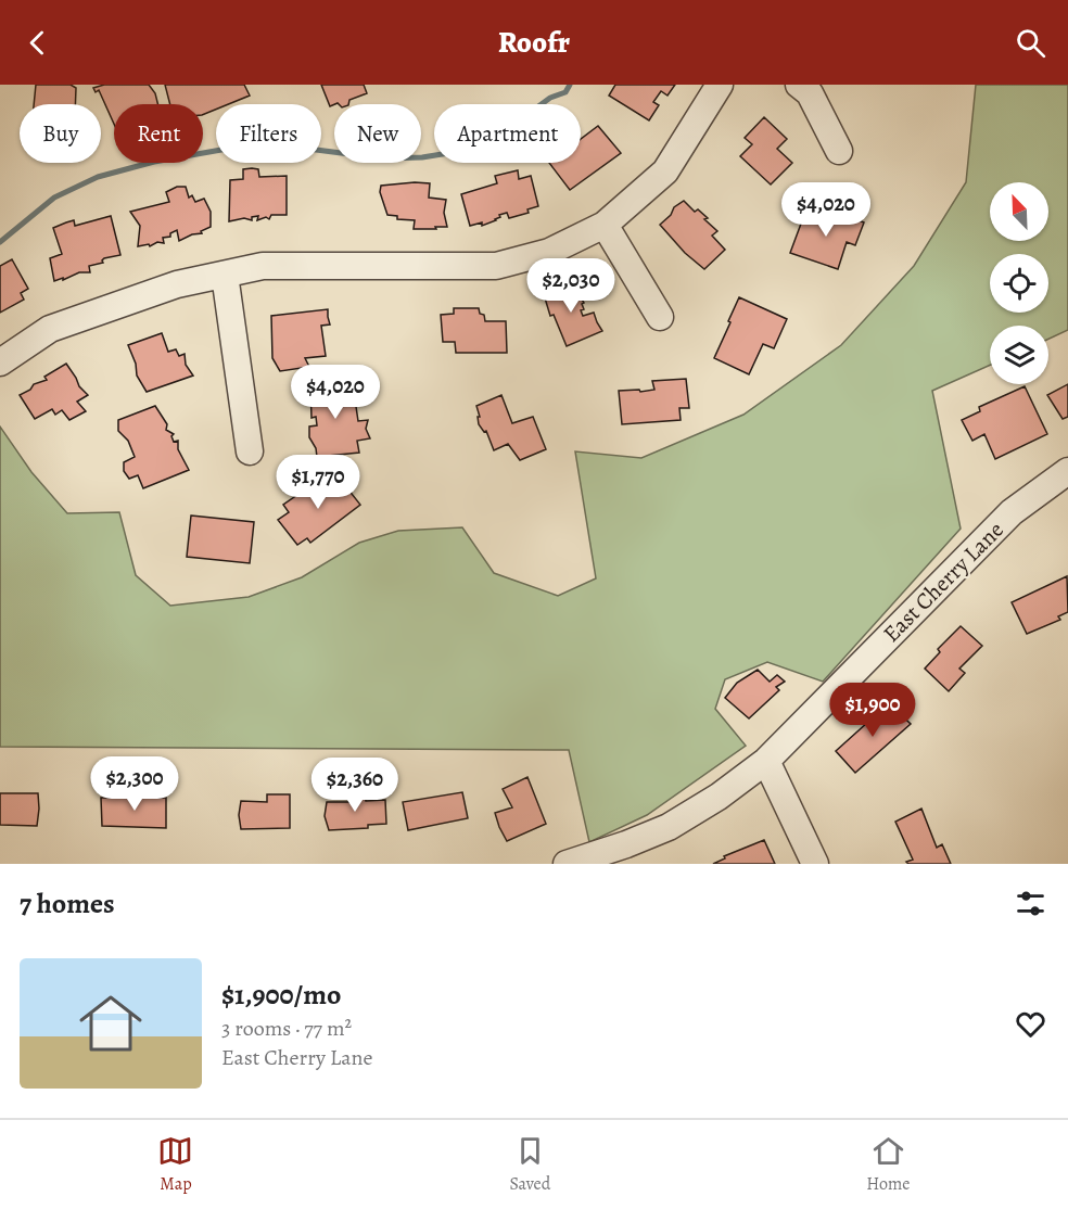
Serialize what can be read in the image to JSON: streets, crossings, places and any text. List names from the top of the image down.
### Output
{
  "streets": {
    "street": ["East Cherry Lane"]
  },
  "north": "top left",
  "page": {
    "header": "Roofr",
    "chip": [
      "Buy",
      "Rent",
      "Filters",
      "New",
      "Apartment"
    ],
    "price": [
      "$4,020",
      "$2,030",
      "$4,020",
      "$1,770",
      "$1,900",
      "$2,300",
      "$2,360"
    ],
    "heading": "7 homes",
    "list": [
      {
        "name": "$1,900/mo",
        "note": "3 rooms · 77 m² · East Cherry Lane"
      }
    ],
    "tabs": ["Map", "Saved", "Home"]
  }
}
